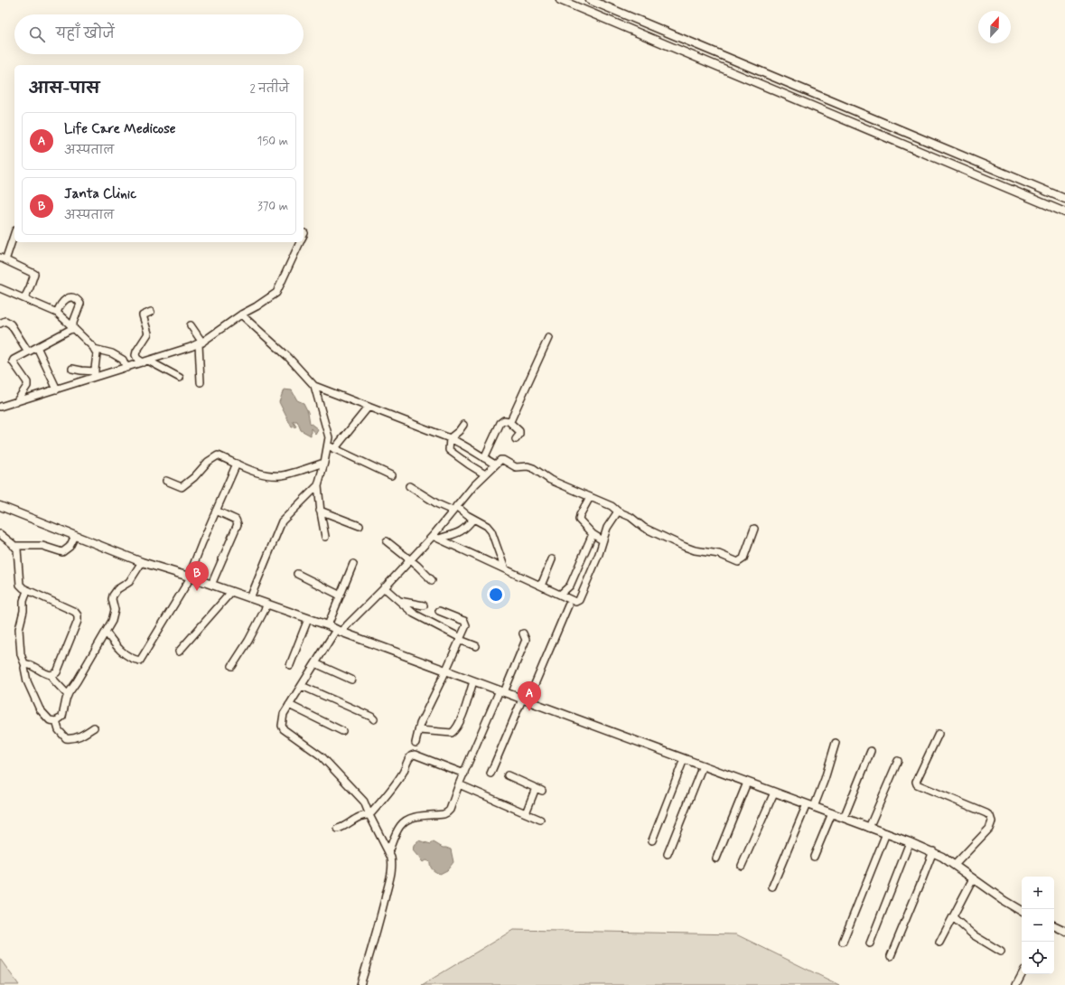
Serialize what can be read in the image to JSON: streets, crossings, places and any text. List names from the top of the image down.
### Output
{
  "north": "top",
  "page": {
    "search": "यहाँ खोजें",
    "heading": ["आस-पास", "2 नतीजे"],
    "list": [
      {
        "mark": "A",
        "name": "Life Care Medicose",
        "note": "अस्पताल",
        "value": "150 m"
      },
      {
        "mark": "B",
        "name": "Janta Clinic",
        "note": "अस्पताल",
        "value": "370 m"
      }
    ],
    "pins": ["B", "A"],
    "map_buttons": ["+", "−"]
  }
}
